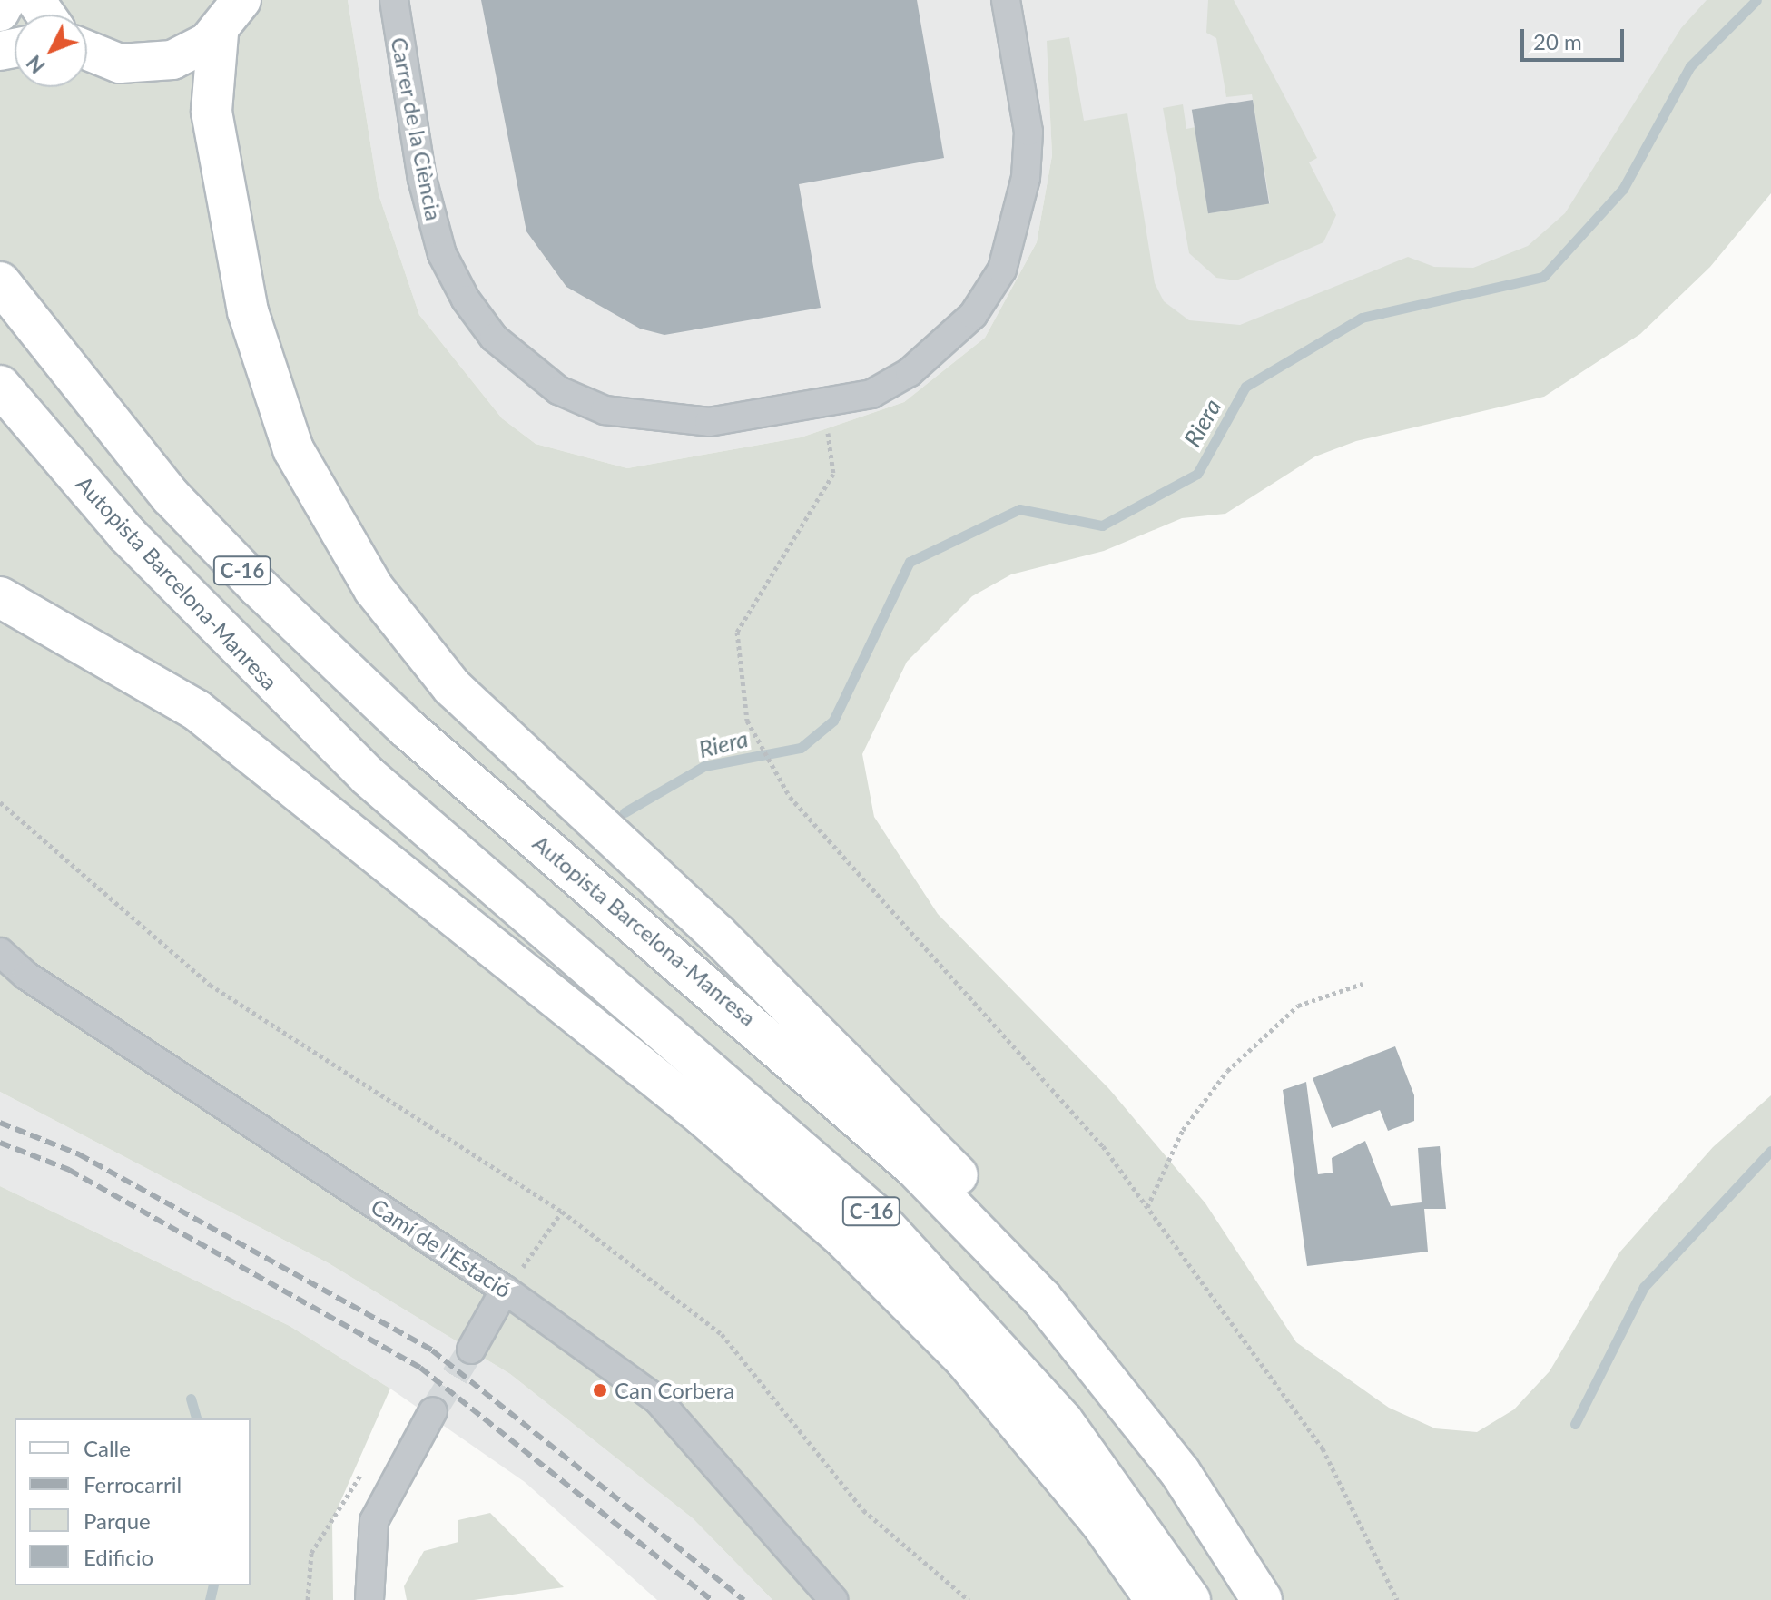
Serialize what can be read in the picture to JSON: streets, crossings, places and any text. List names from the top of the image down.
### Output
{
  "streets": {
    "highway": ["C-16", "Autopista Barcelona-Manresa"],
    "street": ["Carrer de la Ciència", "Camí de l'Estació"]
  },
  "water": ["Riera"],
  "places": ["Can Corbera"],
  "legend": [
    "Calle",
    "Ferrocarril",
    "Parque",
    "Edificio"
  ],
  "scale_bar": "20 m",
  "north": "bottom left"
}
